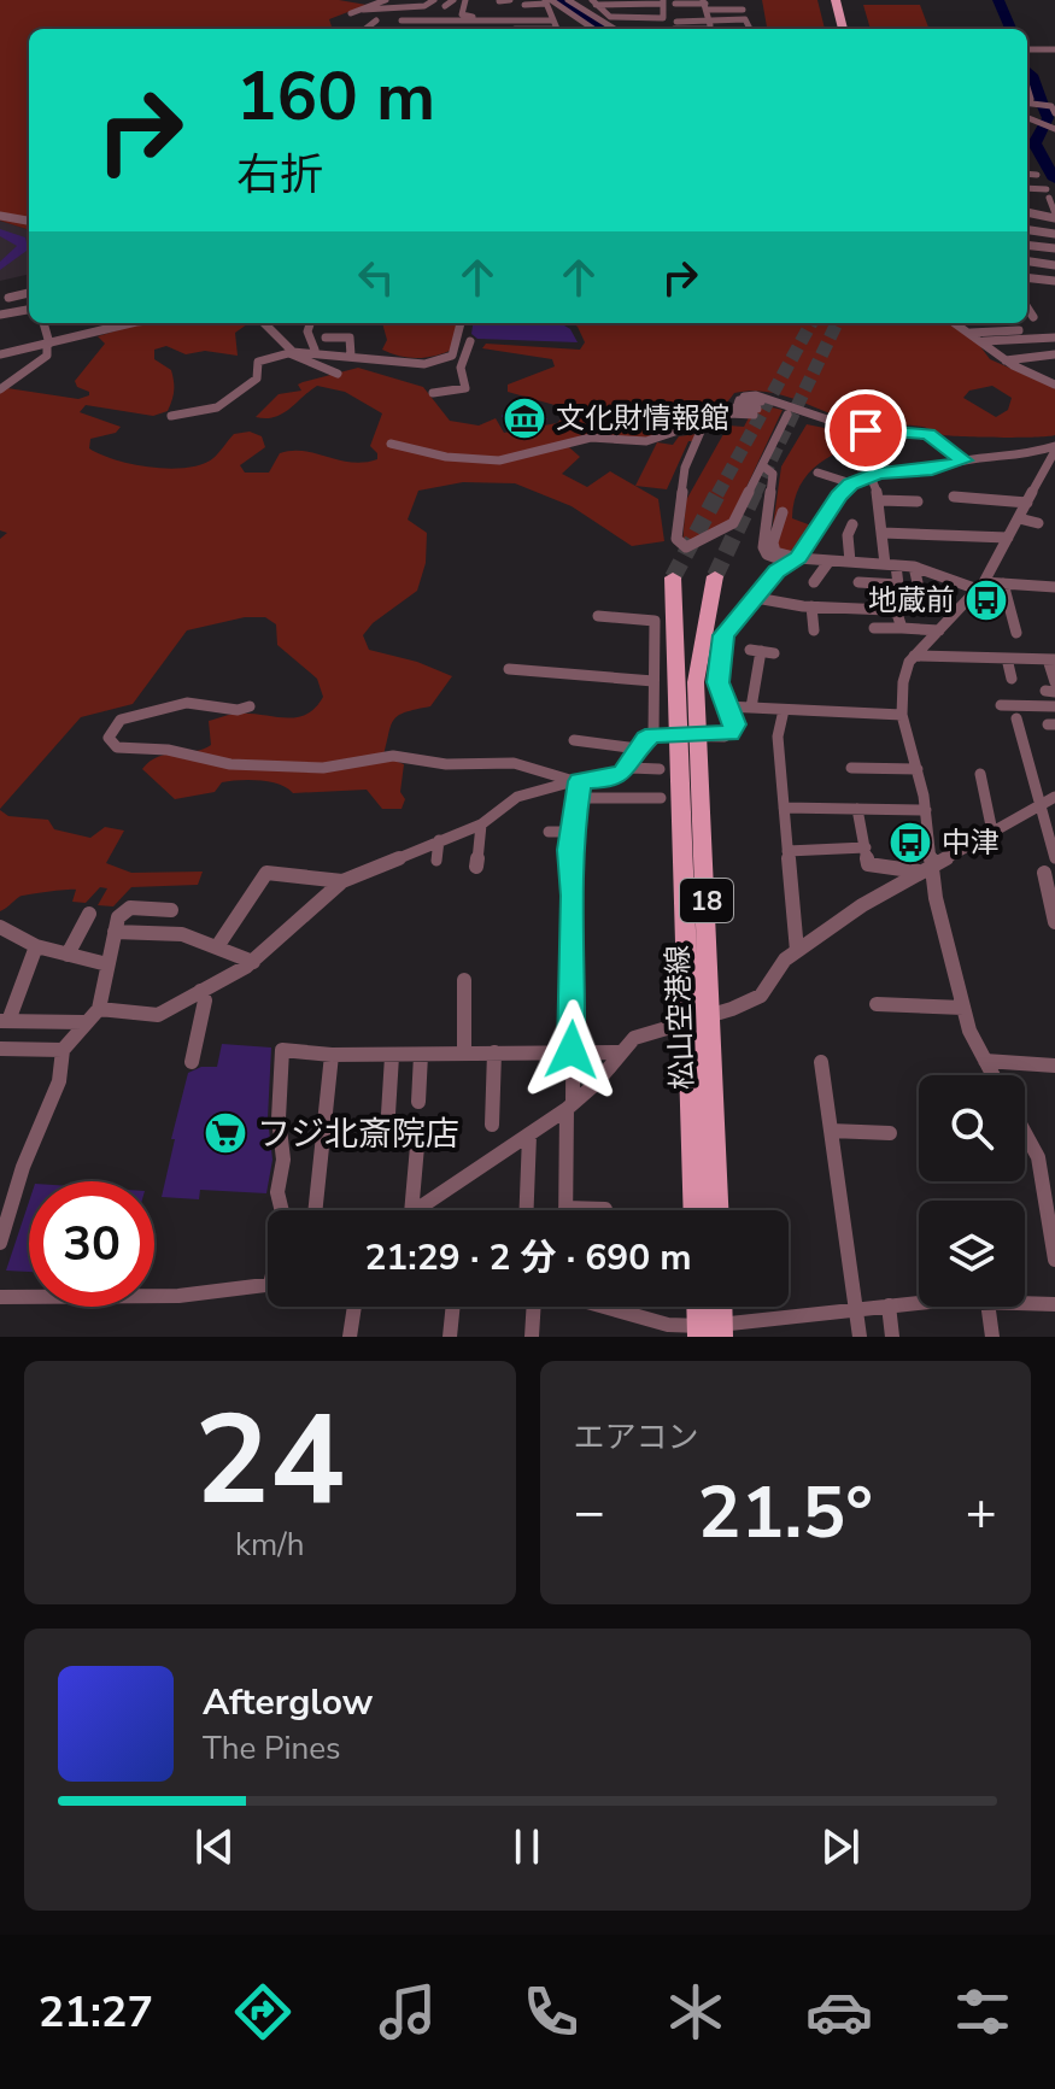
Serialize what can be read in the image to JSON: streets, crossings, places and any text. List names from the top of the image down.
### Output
{
  "streets": {
    "main road": ["18", "松山空港線"]
  },
  "places": {
    "museum": ["文化財情報館"],
    "bus stop": ["地蔵前", "中津"],
    "supermarket": ["フジ北斎院店"]
  },
  "page": {
    "turn": ["160 m", "右折"],
    "limit": "30",
    "trip": "21:29 · 2 分 · 690 m",
    "tile": [
      ["24", "km/h"],
      "エアコン"
    ],
    "heat": ["−", "21.5°", "+"],
    "song": ["Afterglow", "The Pines"],
    "tabs": "21:27"
  }
}
